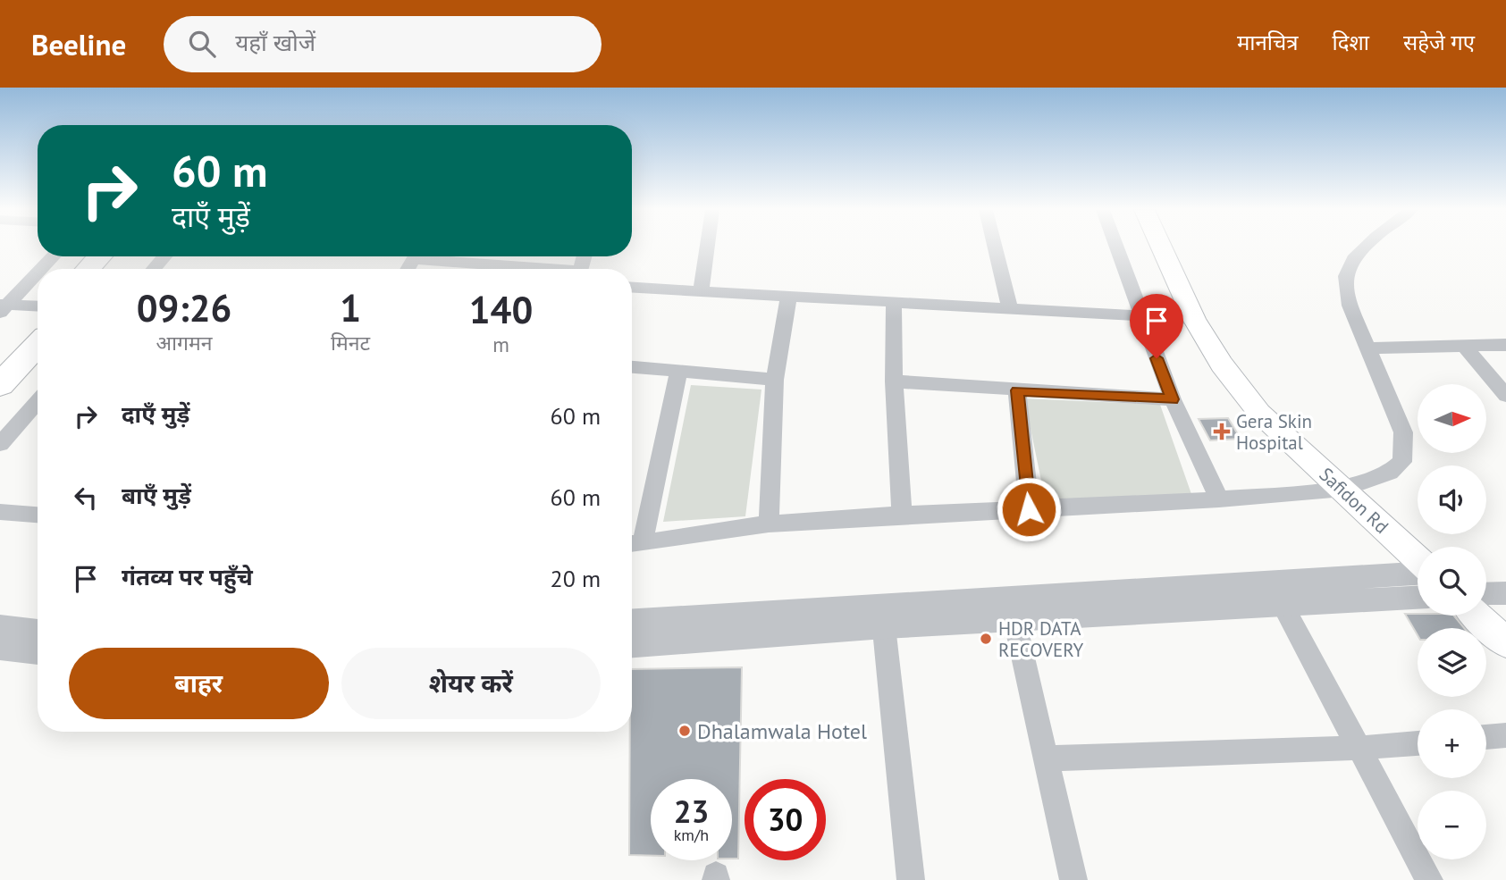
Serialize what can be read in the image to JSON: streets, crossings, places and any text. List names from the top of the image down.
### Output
{
  "streets": {
    "main road": ["Safidon Rd"]
  },
  "places": {
    "health": ["Gera Skin Hospital"],
    "other": ["HDR DATA RECOVERY", "Dhalamwala Hotel"]
  },
  "north": "right",
  "page": {
    "header": "Beeline",
    "search": "यहाँ खोजें",
    "nav": ["मानचित्र", "दिशा", "सहेजे गए"],
    "turn": ["60 m", "दाएँ मुड़ें"],
    "eta": [
      "09:26",
      "आगमन",
      "1",
      "मिनट",
      "140",
      "m"
    ],
    "list": [
      {
        "name": "दाएँ मुड़ें",
        "value": "60 m"
      },
      {
        "name": "बाएँ मुड़ें",
        "value": "60 m"
      },
      {
        "name": "गंतव्य पर पहुँचे",
        "value": "20 m"
      }
    ],
    "map_buttons": ["+", "−"],
    "buttons": ["बाहर", "शेयर करें"],
    "speed": "23 km/h",
    "limit": "30"
  }
}
